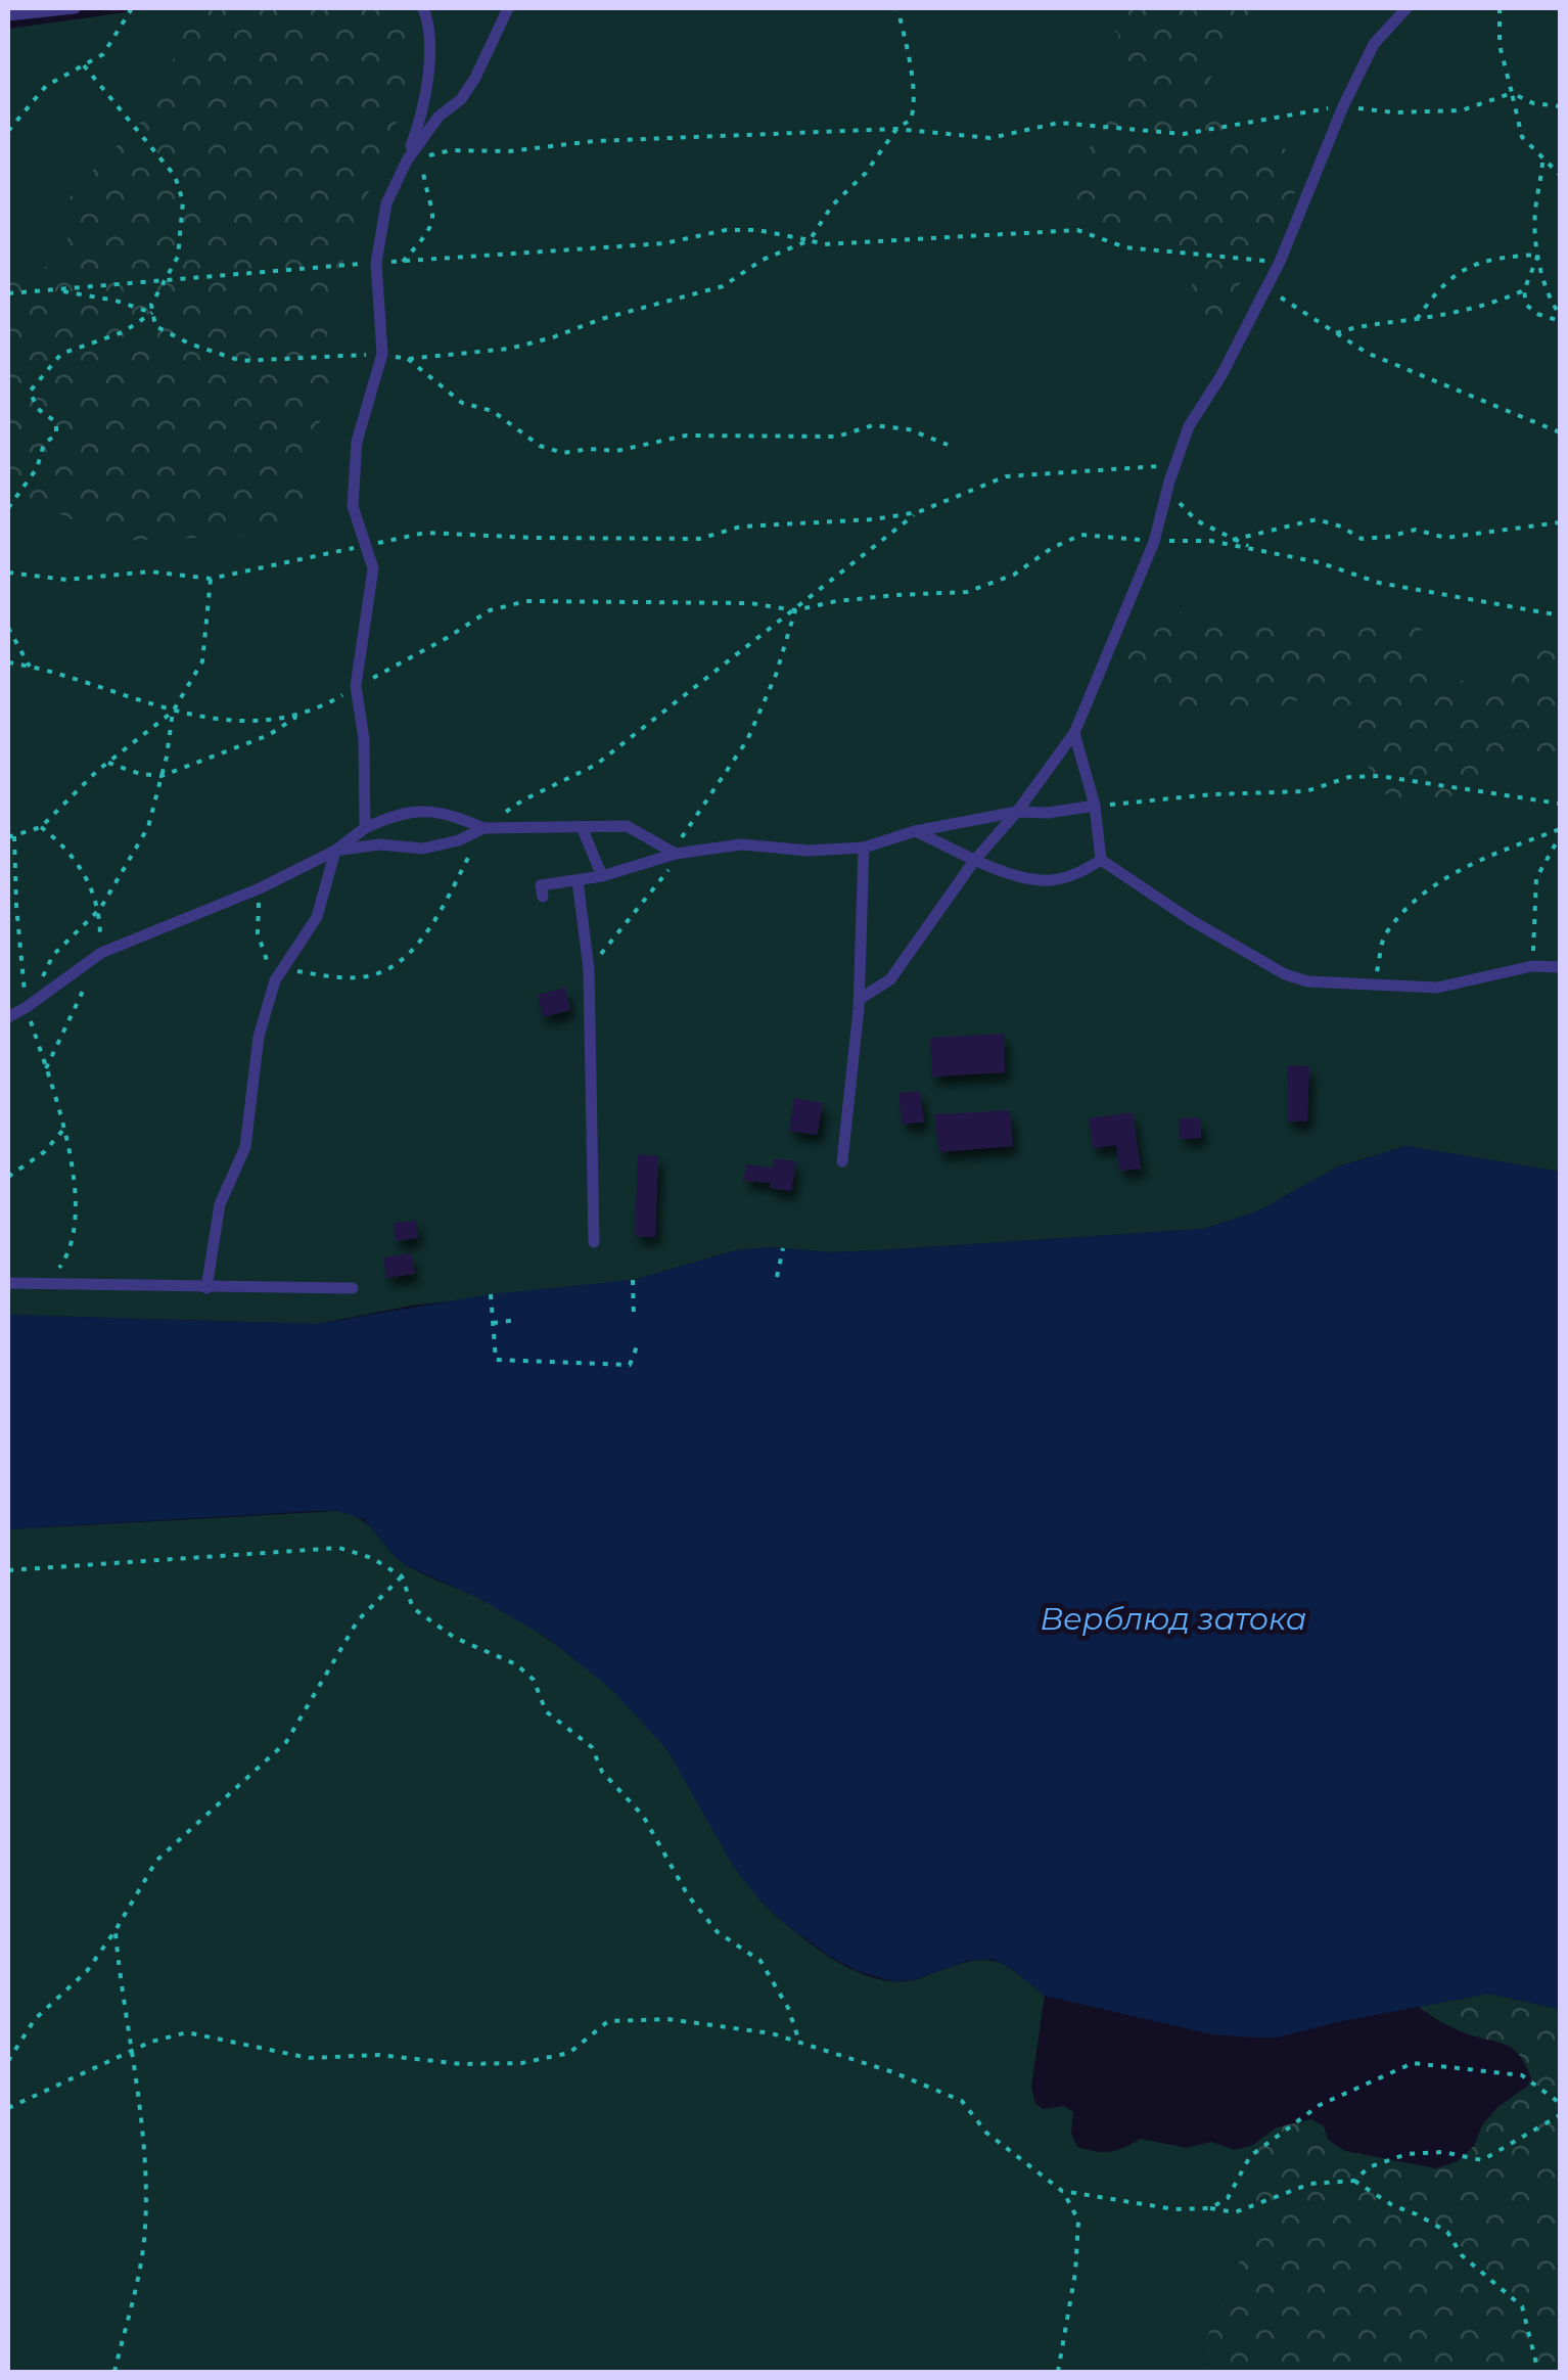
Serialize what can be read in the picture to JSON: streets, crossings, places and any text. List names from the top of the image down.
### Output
{
  "water": ["Верблюд затока"]
}
